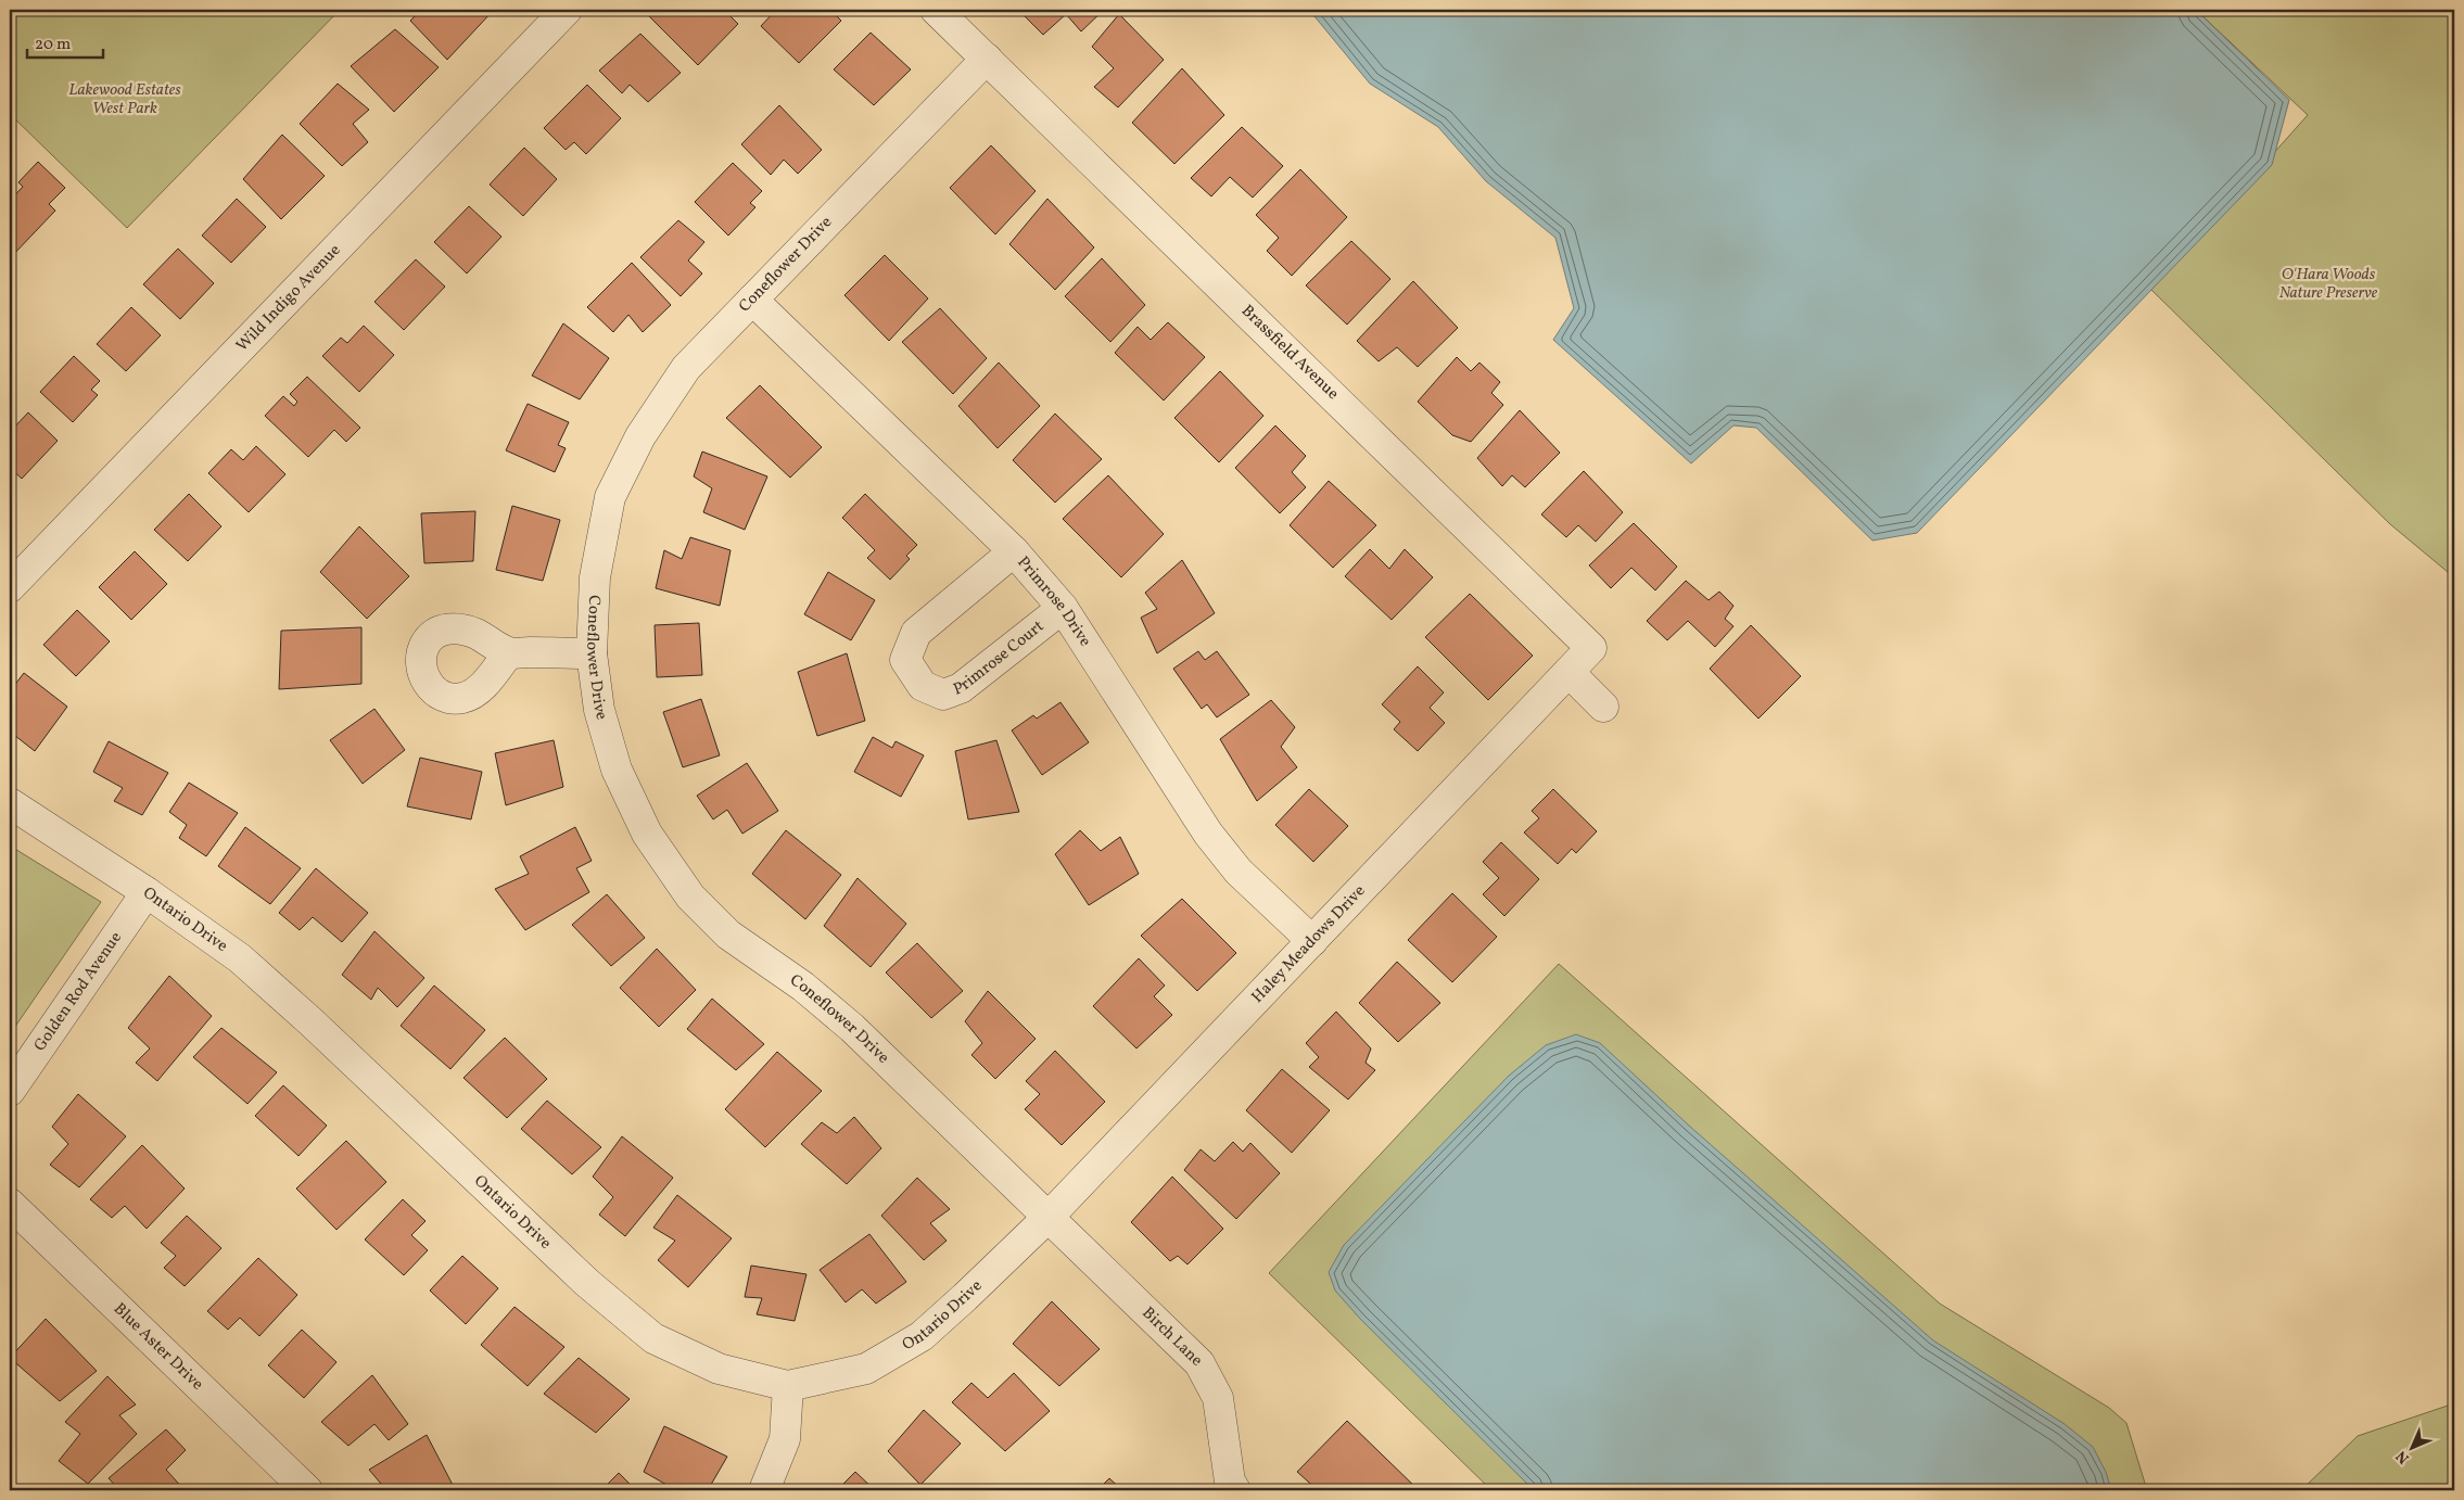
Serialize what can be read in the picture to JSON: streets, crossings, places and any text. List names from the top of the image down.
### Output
{
  "streets": {
    "street": [
      "Coneflower Drive",
      "Wild Indigo Avenue",
      "Brassfield Avenue",
      "Primrose Drive",
      "Primrose Court",
      "Ontario Drive",
      "Haley Meadows Drive",
      "Golden Rod Avenue",
      "Birch Lane",
      "Blue Aster Drive"
    ]
  },
  "crossings": [
    ["Coneflower Drive", "Brassfield Avenue"],
    ["Coneflower Drive", "Primrose Drive"],
    ["Coneflower Drive", "Ontario Drive"],
    ["Coneflower Drive", "Haley Meadows Drive"],
    ["Coneflower Drive", "Birch Lane"],
    ["Brassfield Avenue", "Haley Meadows Drive"],
    ["Primrose Drive", "Primrose Court"],
    ["Primrose Drive", "Haley Meadows Drive"],
    ["Ontario Drive", "Haley Meadows Drive"],
    ["Ontario Drive", "Golden Rod Avenue"],
    ["Ontario Drive", "Birch Lane"],
    ["Haley Meadows Drive", "Birch Lane"]
  ],
  "parks": ["Lakewood Estates West Park", "O'Hara Woods Nature Preserve"],
  "scale_bar": "20 m",
  "north": "bottom left"
}
